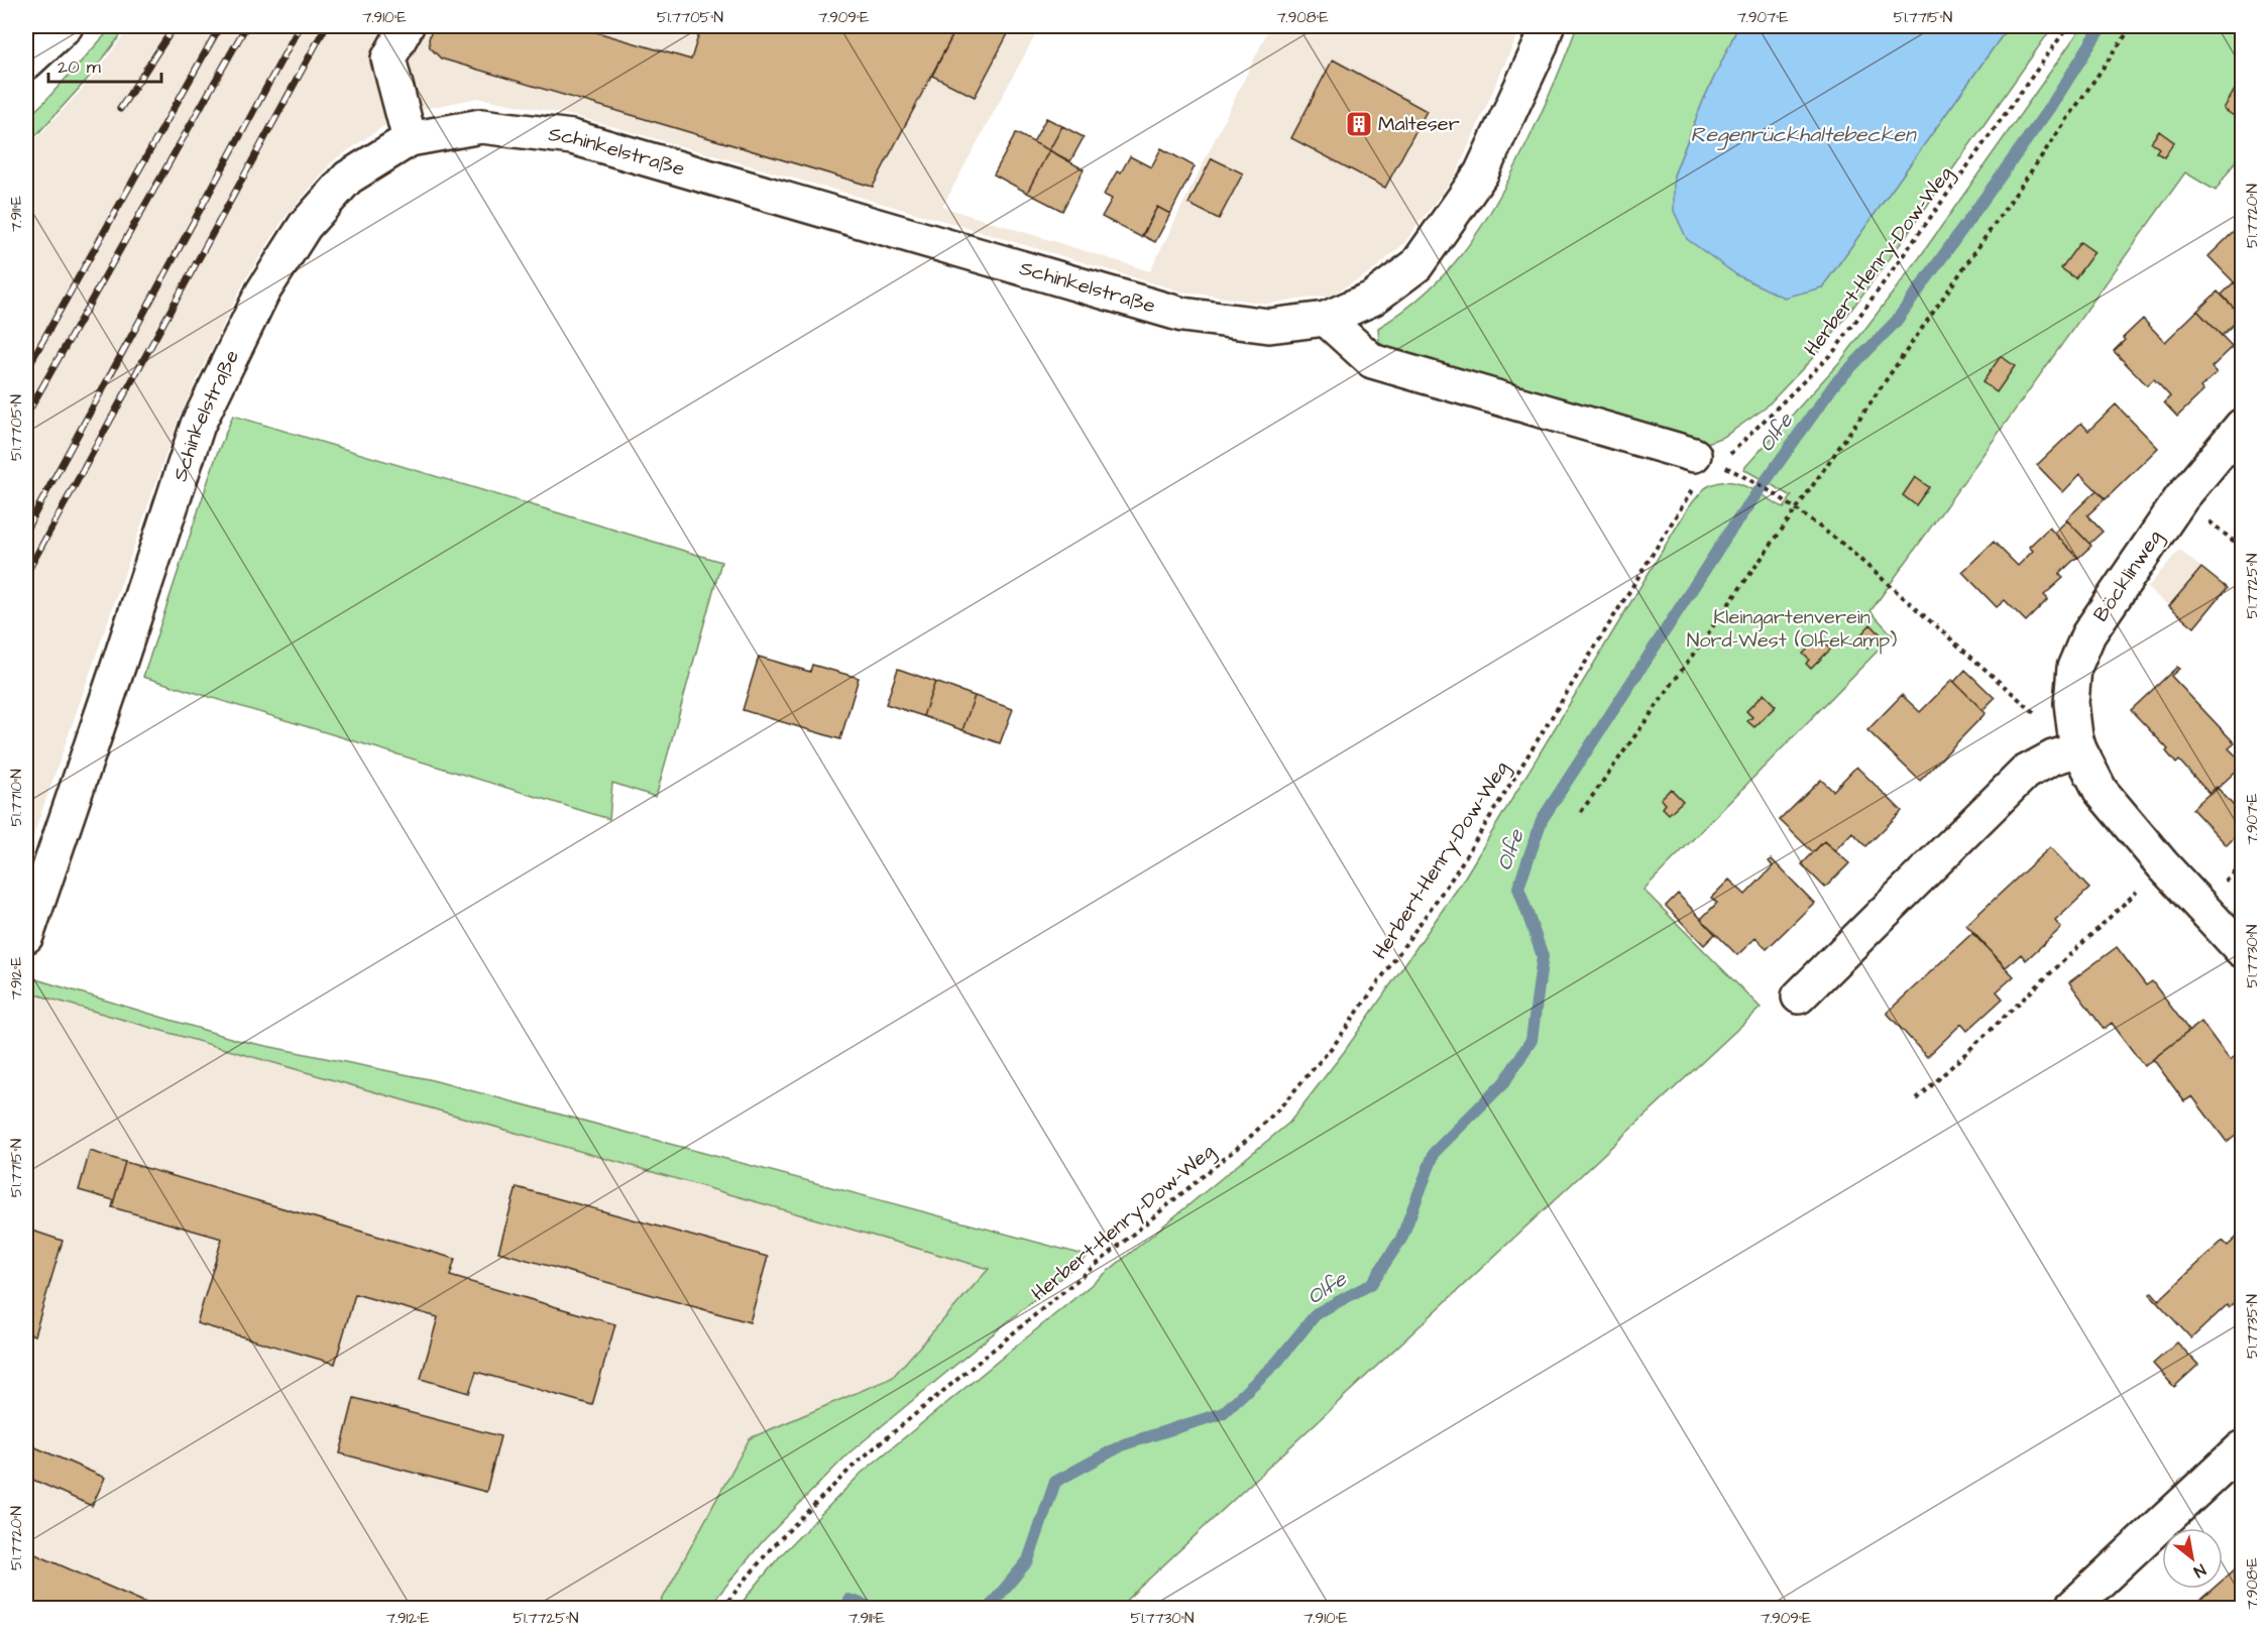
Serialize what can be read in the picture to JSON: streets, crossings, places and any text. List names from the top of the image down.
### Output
{
  "streets": {
    "street": ["Schinkelstraße", "Böcklinweg"],
    "path": ["Herbert-Henry-Dow-Weg"]
  },
  "water": ["Regenrückhaltebecken", "Olfe"],
  "parks": ["Kleingartenverein Nord-West (Olfekamp)"],
  "places": {
    "building": ["Malteser"]
  },
  "scale_bar": "20 m",
  "north": "bottom right",
  "coordinates": [
    "7.910°E",
    "51.7705°N",
    "7.909°E",
    "7.908°E",
    "7.907°E",
    "51.7715°N",
    "7.911°E",
    "51.7720°N",
    "51.7725°N",
    "51.7710°N",
    "51.7730°N",
    "7.912°E",
    "51.7735°N"
  ]
}
